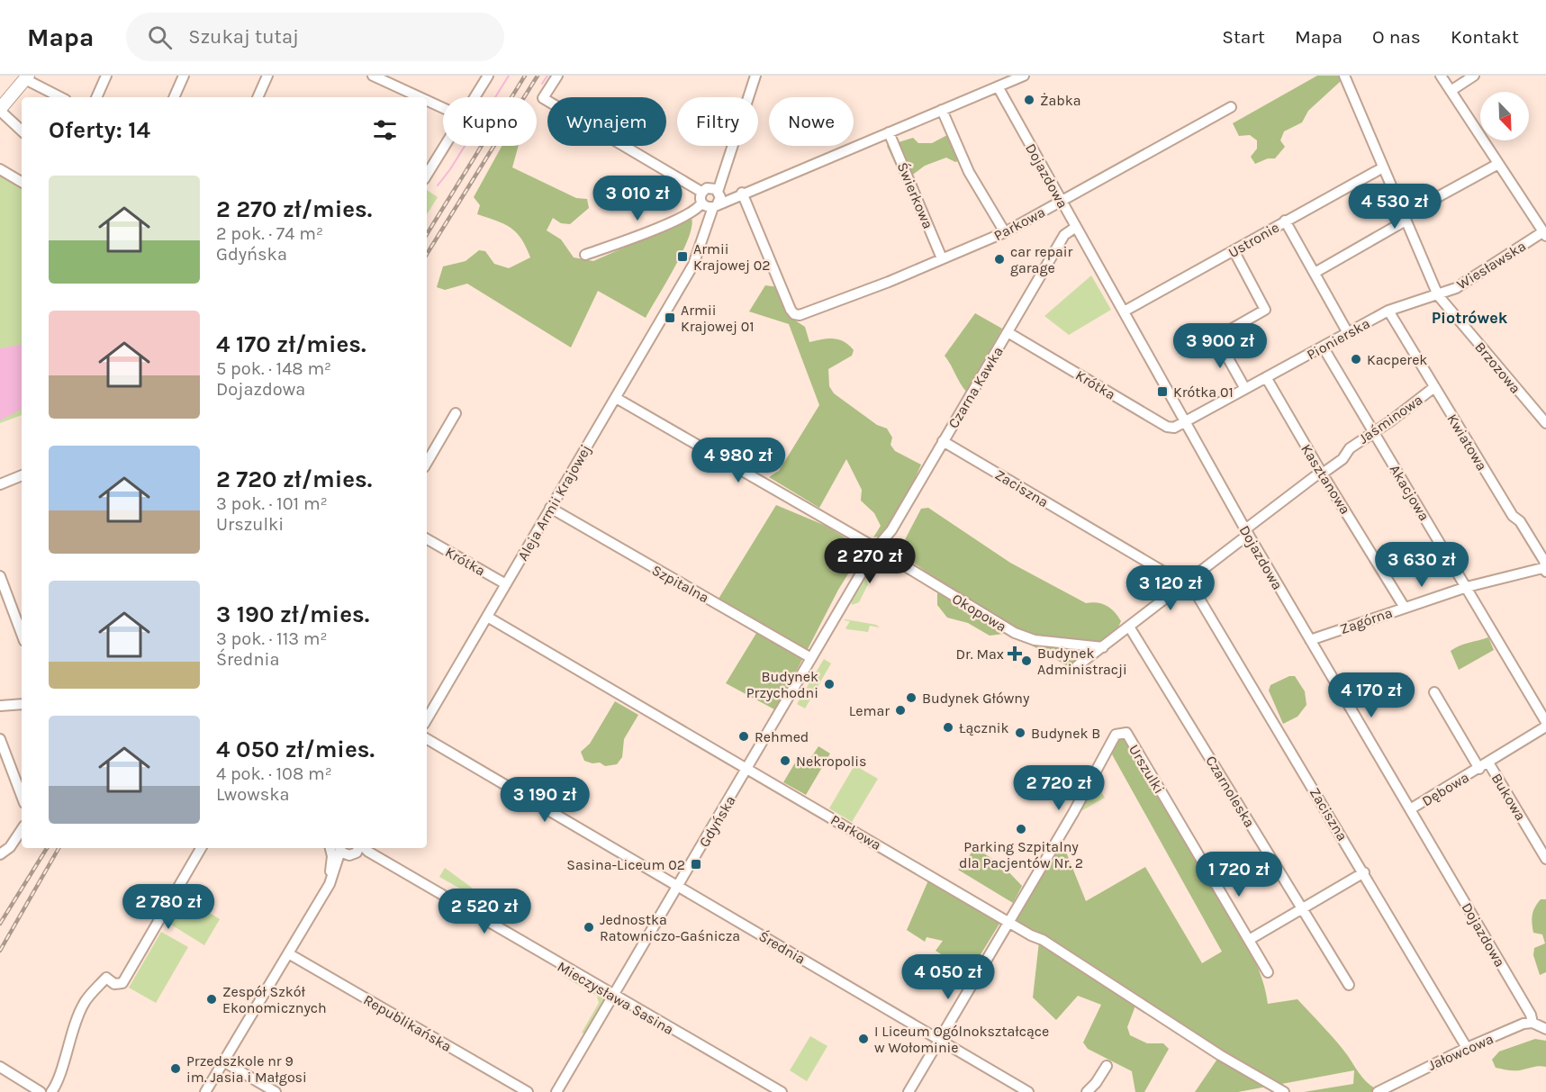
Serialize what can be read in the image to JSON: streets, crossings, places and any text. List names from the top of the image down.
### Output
{
  "streets": {
    "street": [
      "Dojazdowa",
      "Świerkowa",
      "Parkowa",
      "Ustronie",
      "Wiesławska",
      "Pionierska",
      "Brzozowa",
      "Krótka",
      "Czarna Kawka",
      "Jaśminowa",
      "Kwiatowa",
      "Kasztanowa",
      "Zaciszna",
      "Akacjowa",
      "Aleja Armii Krajowej",
      "Szpitalna",
      "Okopowa",
      "Zagórna",
      "Urszulki",
      "Dębowa",
      "Czarnoleska",
      "Bukowa",
      "Gdyńska",
      "Średnia",
      "Mieczysława Sasina",
      "Republikańska",
      "Jałowcowa"
    ]
  },
  "crossings": [
    ["Dojazdowa", "Parkowa"],
    ["Dojazdowa", "Ustronie"],
    ["Dojazdowa", "Pionierska"],
    ["Dojazdowa", "Krótka"],
    ["Dojazdowa", "Czarna Kawka"],
    ["Dojazdowa", "Jaśminowa"],
    ["Dojazdowa", "Zagórna"],
    ["Dojazdowa", "Dębowa"],
    ["Dojazdowa", "Jałowcowa"],
    ["Świerkowa", "Parkowa"],
    ["Parkowa", "Aleja Armii Krajowej"],
    ["Parkowa", "Urszulki"],
    ["Parkowa", "Gdyńska"],
    ["Ustronie", "Brzozowa"],
    ["Wiesławska", "Pionierska"],
    ["Wiesławska", "Brzozowa"],
    ["Pionierska", "Brzozowa"],
    ["Pionierska", "Krótka"],
    ["Pionierska", "Kwiatowa"],
    ["Pionierska", "Kasztanowa"],
    ["Pionierska", "Akacjowa"],
    ["Krótka", "Czarna Kawka"],
    ["Krótka", "Aleja Armii Krajowej"],
    ["Czarna Kawka", "Zaciszna"],
    ["Czarna Kawka", "Okopowa"],
    ["Czarna Kawka", "Gdyńska"],
    ["Jaśminowa", "Kwiatowa"],
    ["Jaśminowa", "Kasztanowa"],
    ["Jaśminowa", "Zaciszna"],
    ["Jaśminowa", "Akacjowa"],
    ["Jaśminowa", "Okopowa"],
    ["Jaśminowa", "Czarnoleska"],
    ["Kwiatowa", "Zagórna"],
    ["Kasztanowa", "Zagórna"],
    ["Zaciszna", "Jałowcowa"],
    ["Akacjowa", "Zagórna"],
    ["Aleja Armii Krajowej", "Szpitalna"],
    ["Aleja Armii Krajowej", "Okopowa"],
    ["Szpitalna", "Gdyńska"],
    ["Okopowa", "Gdyńska"],
    ["Dębowa", "Bukowa"],
    ["Gdyńska", "Średnia"],
    ["Gdyńska", "Mieczysława Sasina"]
  ],
  "districts": ["Piotrówek"],
  "places": {
    "other": [
      "Żabka",
      "car repair garage",
      "Kacperek",
      "Budynek Administracji",
      "Budynek Przychodni",
      "Budynek Główny",
      "Lemar",
      "Łącznik",
      "Budynek B",
      "Rehmed",
      "Nekropolis",
      "Parking Szpitalny dla Pacjentów Nr. 2",
      "Jednostka Ratowniczo-Gaśnicza",
      "Zespół Szkół Ekonomicznych",
      "I Liceum Ogólnokształcące w Wołominie",
      "Przedszkole nr 9 im. Jasia i Małgosi"
    ],
    "transit": [
      "Armii Krajowej 02",
      "Armii Krajowej 01",
      "Krótka 01",
      "Sasina-Liceum 02"
    ],
    "health": ["Dr. Max"]
  },
  "north": "bottom right",
  "page": {
    "header": "Mapa",
    "search": "Szukaj tutaj",
    "nav": [
      "Start",
      "Mapa",
      "O nas",
      "Kontakt"
    ],
    "chip": [
      "Kupno",
      "Wynajem",
      "Filtry",
      "Nowe"
    ],
    "heading": "Oferty: 14",
    "list": [
      {
        "name": "2 270 zł/mies.",
        "note": "2 pok. · 74 m² · Gdyńska"
      },
      {
        "name": "4 170 zł/mies.",
        "note": "5 pok. · 148 m² · Dojazdowa"
      },
      {
        "name": "2 720 zł/mies.",
        "note": "3 pok. · 101 m² · Urszulki"
      },
      {
        "name": "3 190 zł/mies.",
        "note": "3 pok. · 113 m² · Średnia"
      },
      {
        "name": "4 050 zł/mies.",
        "note": "4 pok. · 108 m² · Lwowska"
      }
    ],
    "price": [
      "3 010 zł",
      "4 530 zł",
      "3 900 zł",
      "4 980 zł",
      "2 270 zł",
      "3 630 zł",
      "3 120 zł",
      "4 170 zł",
      "2 720 zł",
      "3 190 zł",
      "1 720 zł",
      "2 780 zł",
      "2 520 zł",
      "4 050 zł"
    ]
  }
}
